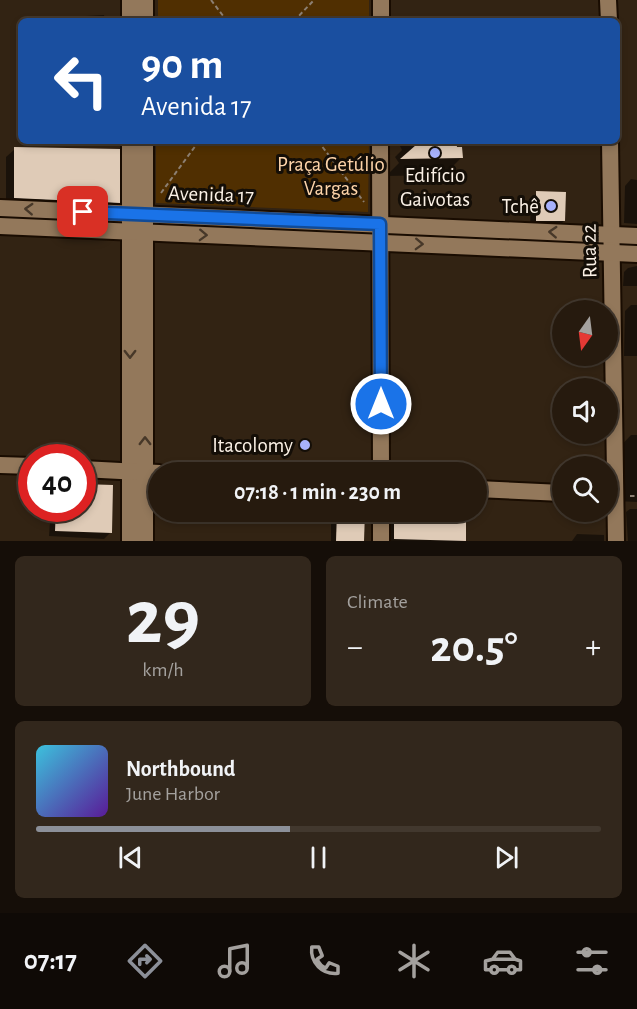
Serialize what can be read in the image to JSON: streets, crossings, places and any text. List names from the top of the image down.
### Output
{
  "streets": {
    "street": ["Avenida 17", "Rua 22"]
  },
  "crossings": [
    ["Avenida 17", "Rua 22"]
  ],
  "parks": ["Praça Getúlio Vargas"],
  "places": ["Edifício Gaivotas", "Tchê", "Itacolomy"],
  "north": "bottom",
  "page": {
    "turn": ["90 m", "Avenida 17"],
    "limit": "40",
    "trip": "07:18 · 1 min · 230 m",
    "tile": [
      ["29", "km/h"],
      "Climate"
    ],
    "heat": ["−", "20.5°", "+"],
    "song": ["Northbound", "June Harbor"],
    "tabs": "07:17"
  }
}
